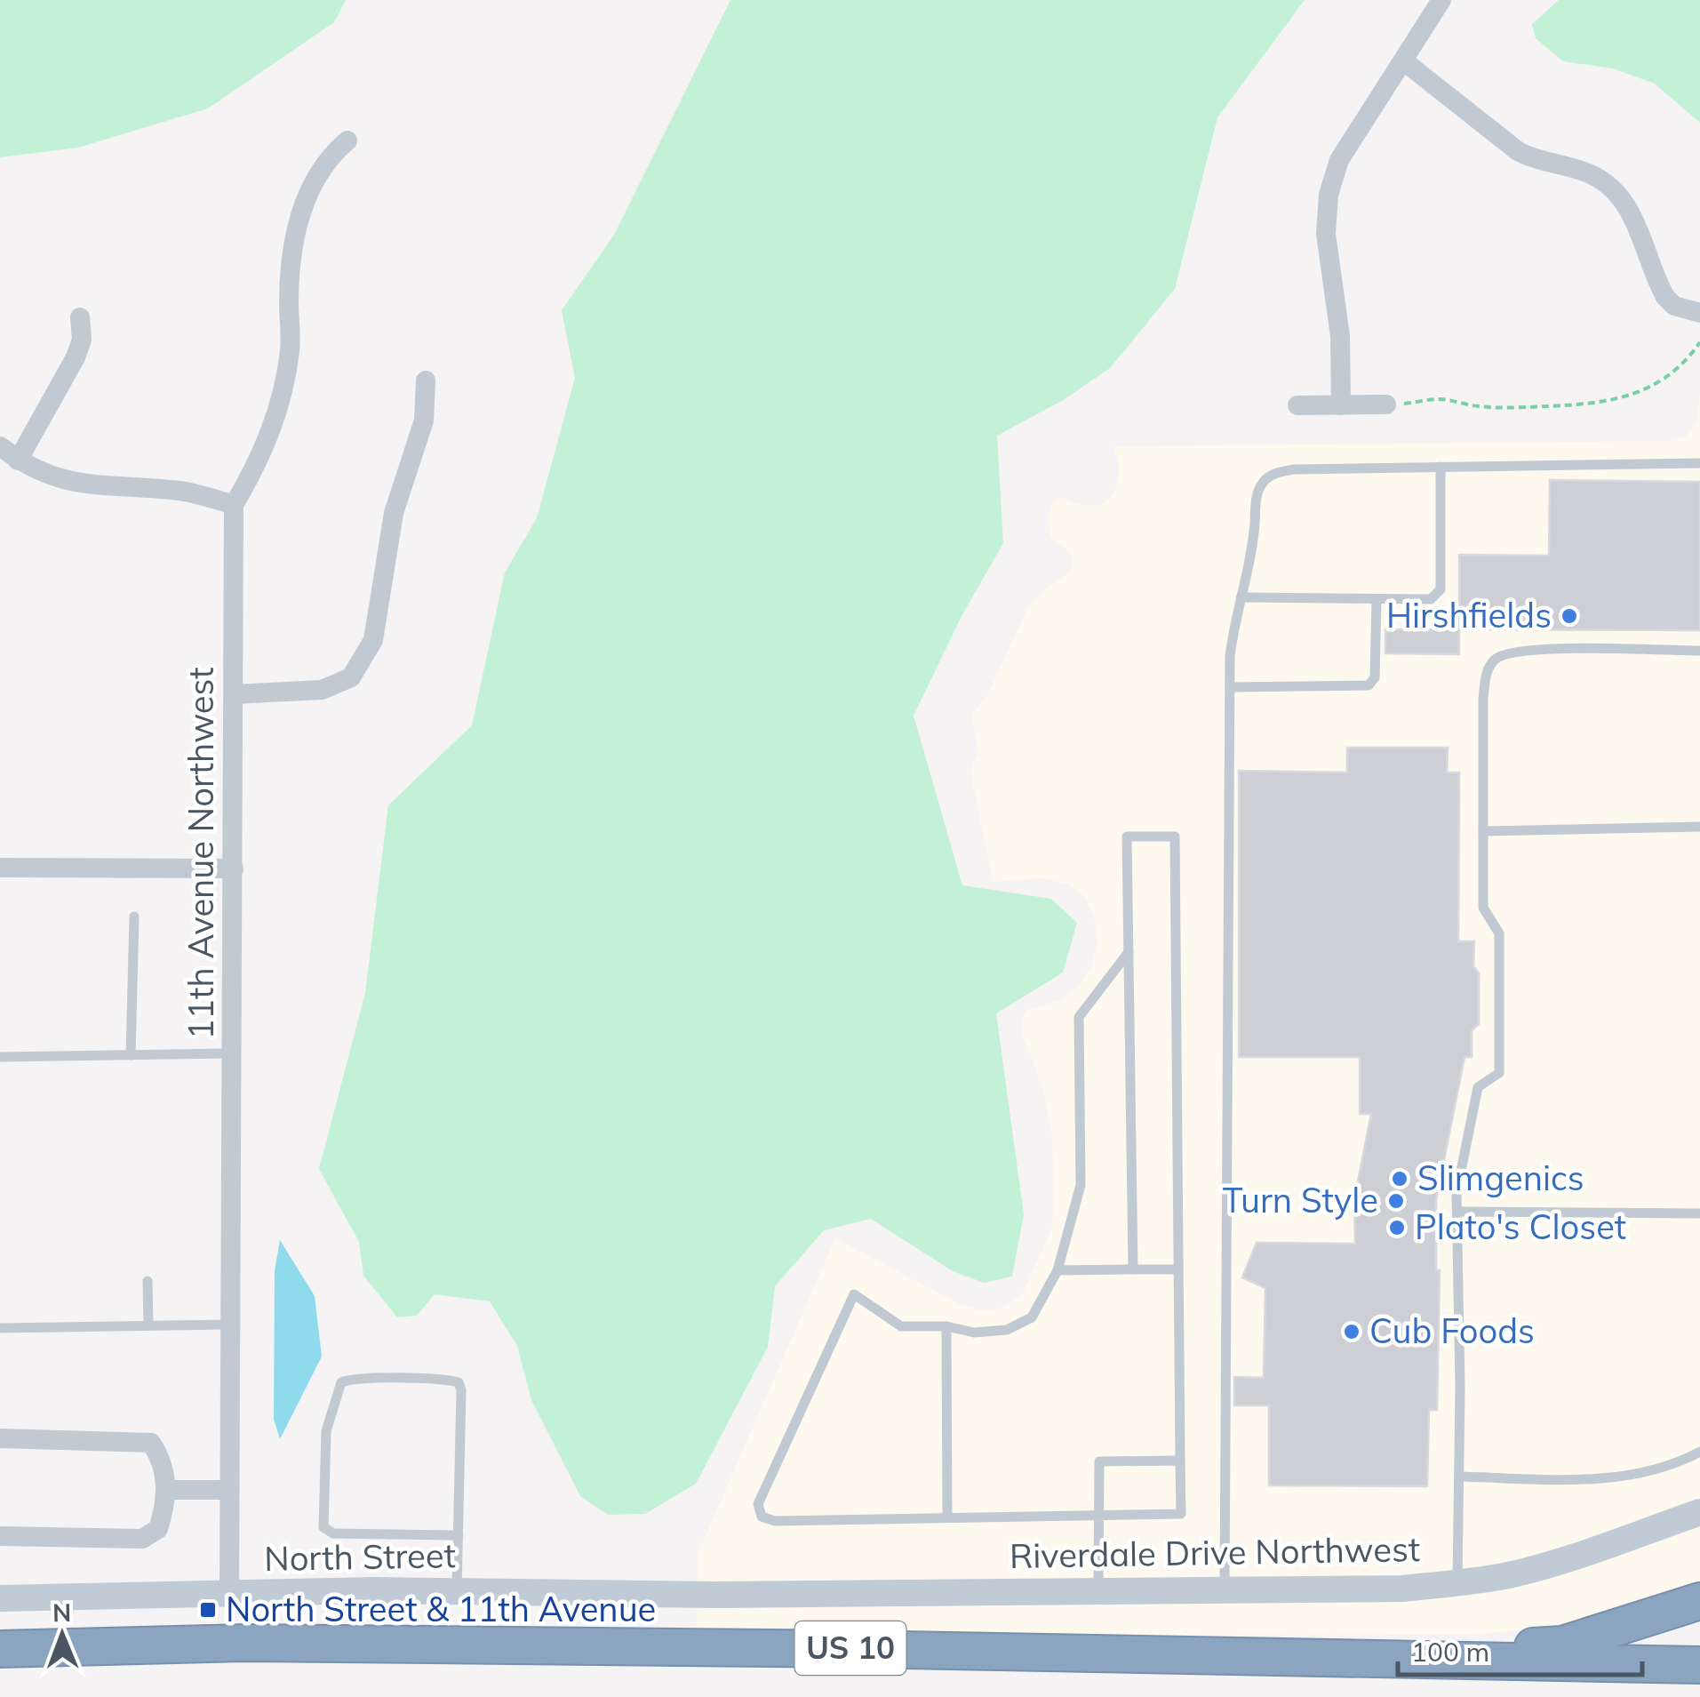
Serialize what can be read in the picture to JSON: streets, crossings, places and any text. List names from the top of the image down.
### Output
{
  "streets": {
    "highway": ["US 10"],
    "street": ["11th Avenue Northwest", "Riverdale Drive Northwest", "North Street"]
  },
  "crossings": [
    ["11th Avenue Northwest", "North Street"],
    ["Riverdale Drive Northwest", "North Street"]
  ],
  "places": {
    "other": [
      "Hirshfields",
      "Slimgenics",
      "Turn Style",
      "Plato's Closet",
      "Cub Foods"
    ],
    "transit": ["North Street & 11th Avenue"]
  },
  "scale_bar": "100 m",
  "north": "top"
}
